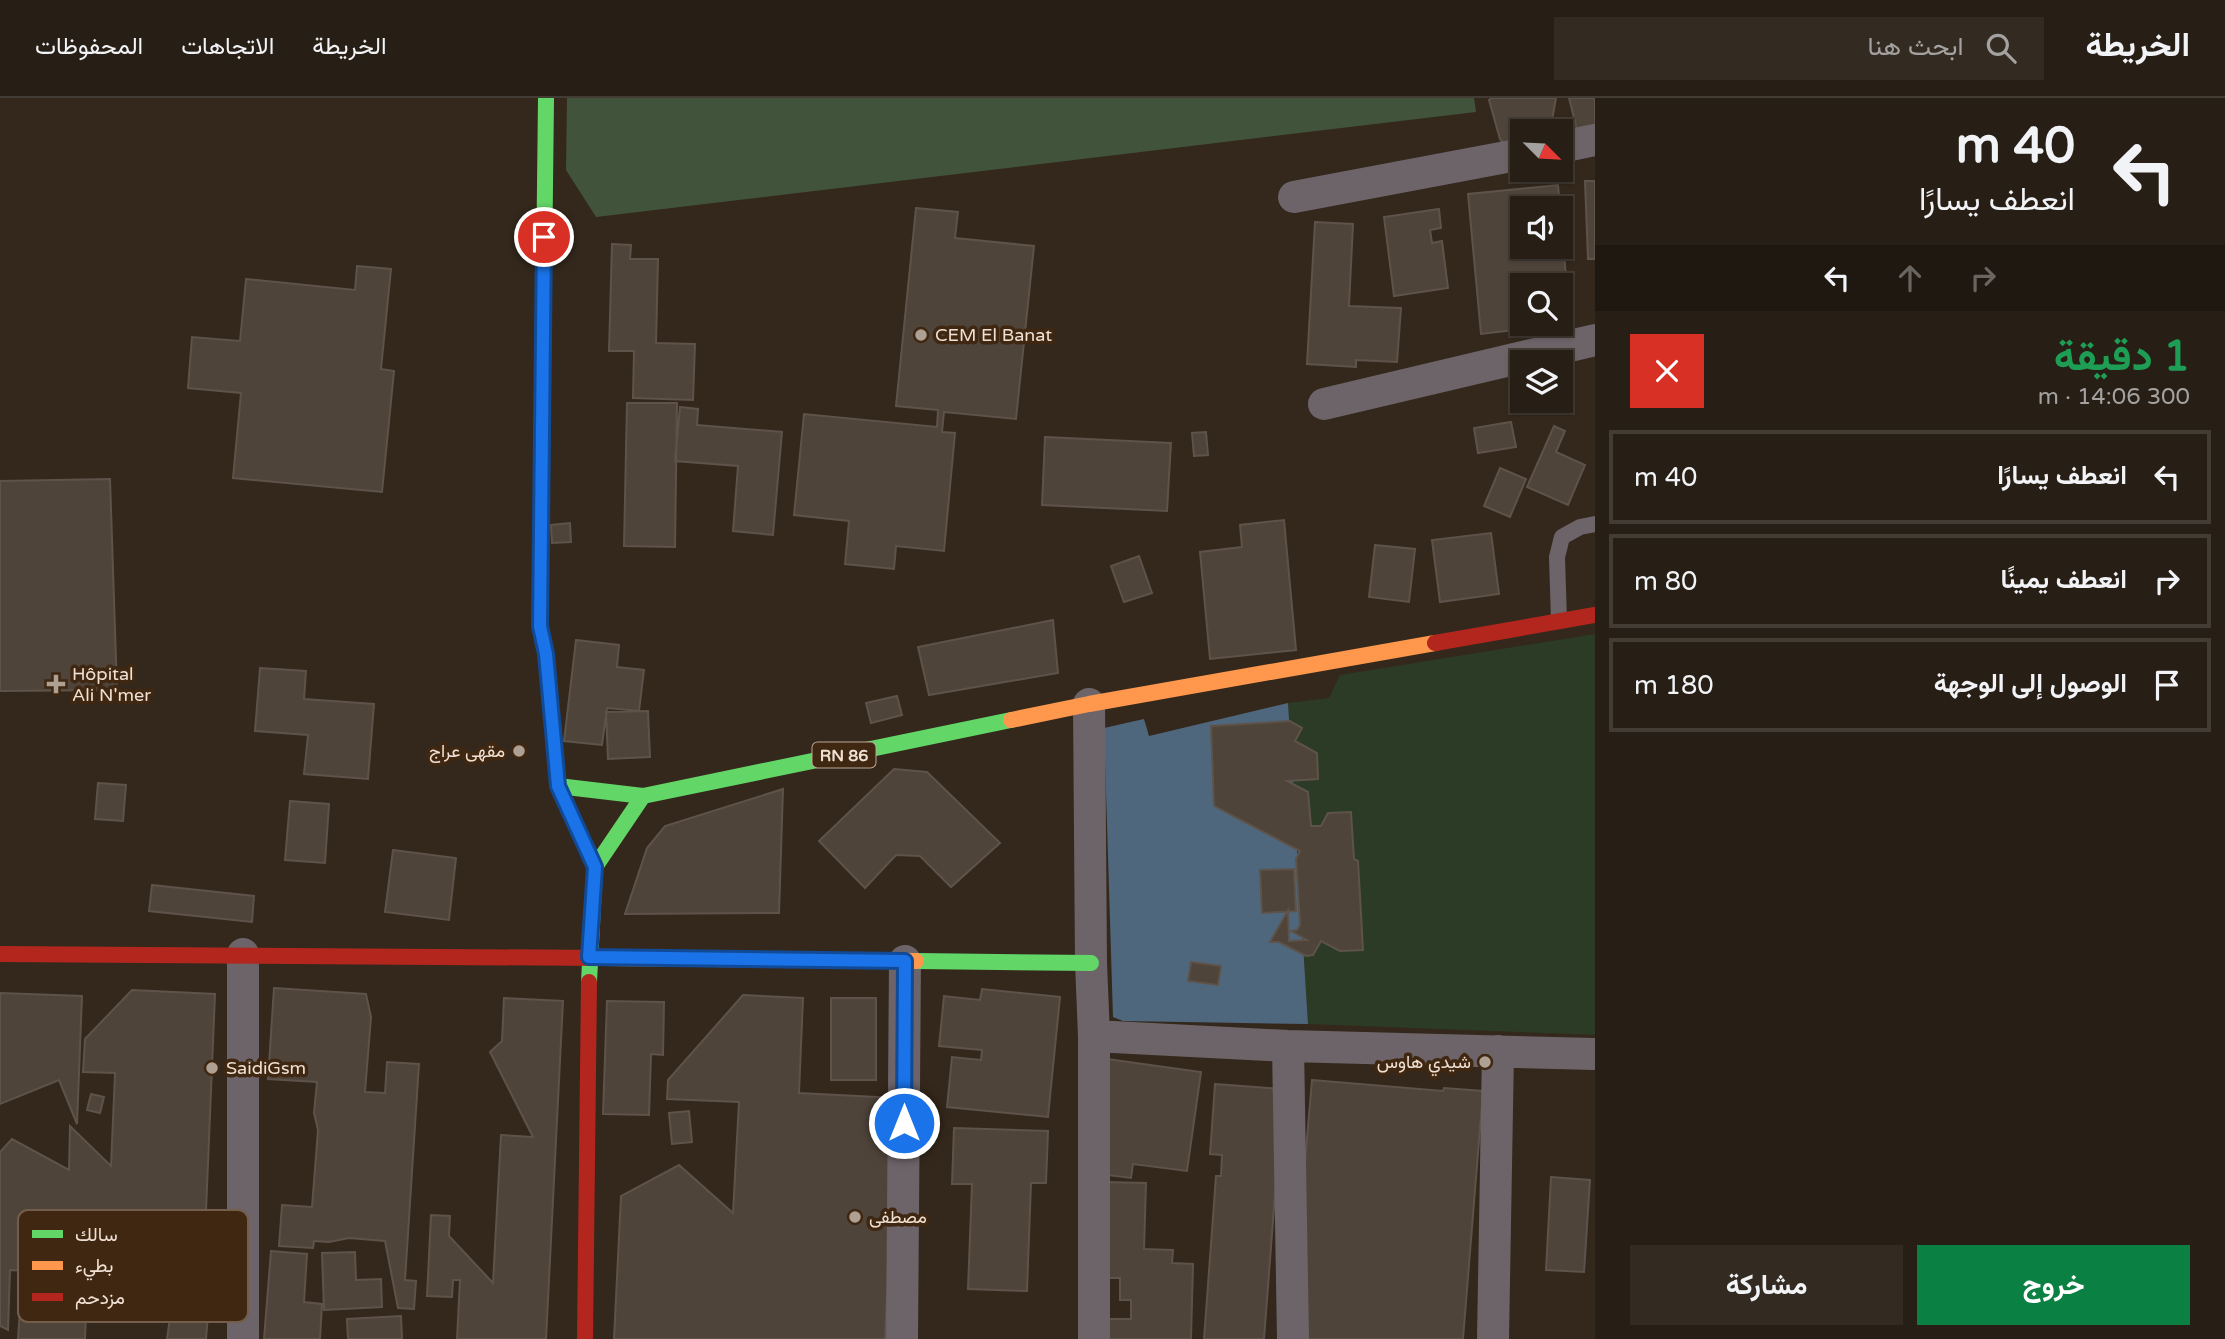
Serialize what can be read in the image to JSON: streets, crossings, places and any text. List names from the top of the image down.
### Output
{
  "streets": {
    "street": ["RN 86"]
  },
  "places": {
    "other": [
      "CEM El Banat",
      "مقهى عراج",
      "شيدي هاوس",
      "SaidiGsm",
      "مصطفى"
    ],
    "health": ["Hôpital Ali N'mer"]
  },
  "legend": ["سالك", "بطيء", "مزدحم"],
  "north": "bottom right",
  "page": {
    "header": "الخريطة",
    "search": "ابحث هنا",
    "nav": ["الخريطة", "الاتجاهات", "المحفوظات"],
    "turn": ["40 m", "انعطف يسارًا"],
    "heading": ["1 دقيقة", "300 m · 14:06"],
    "list": [
      {
        "name": "انعطف يسارًا",
        "value": "40 m"
      },
      {
        "name": "انعطف يمينًا",
        "value": "80 m"
      },
      {
        "name": "الوصول إلى الوجهة",
        "value": "180 m"
      }
    ],
    "buttons": ["خروج", "مشاركة"]
  }
}
